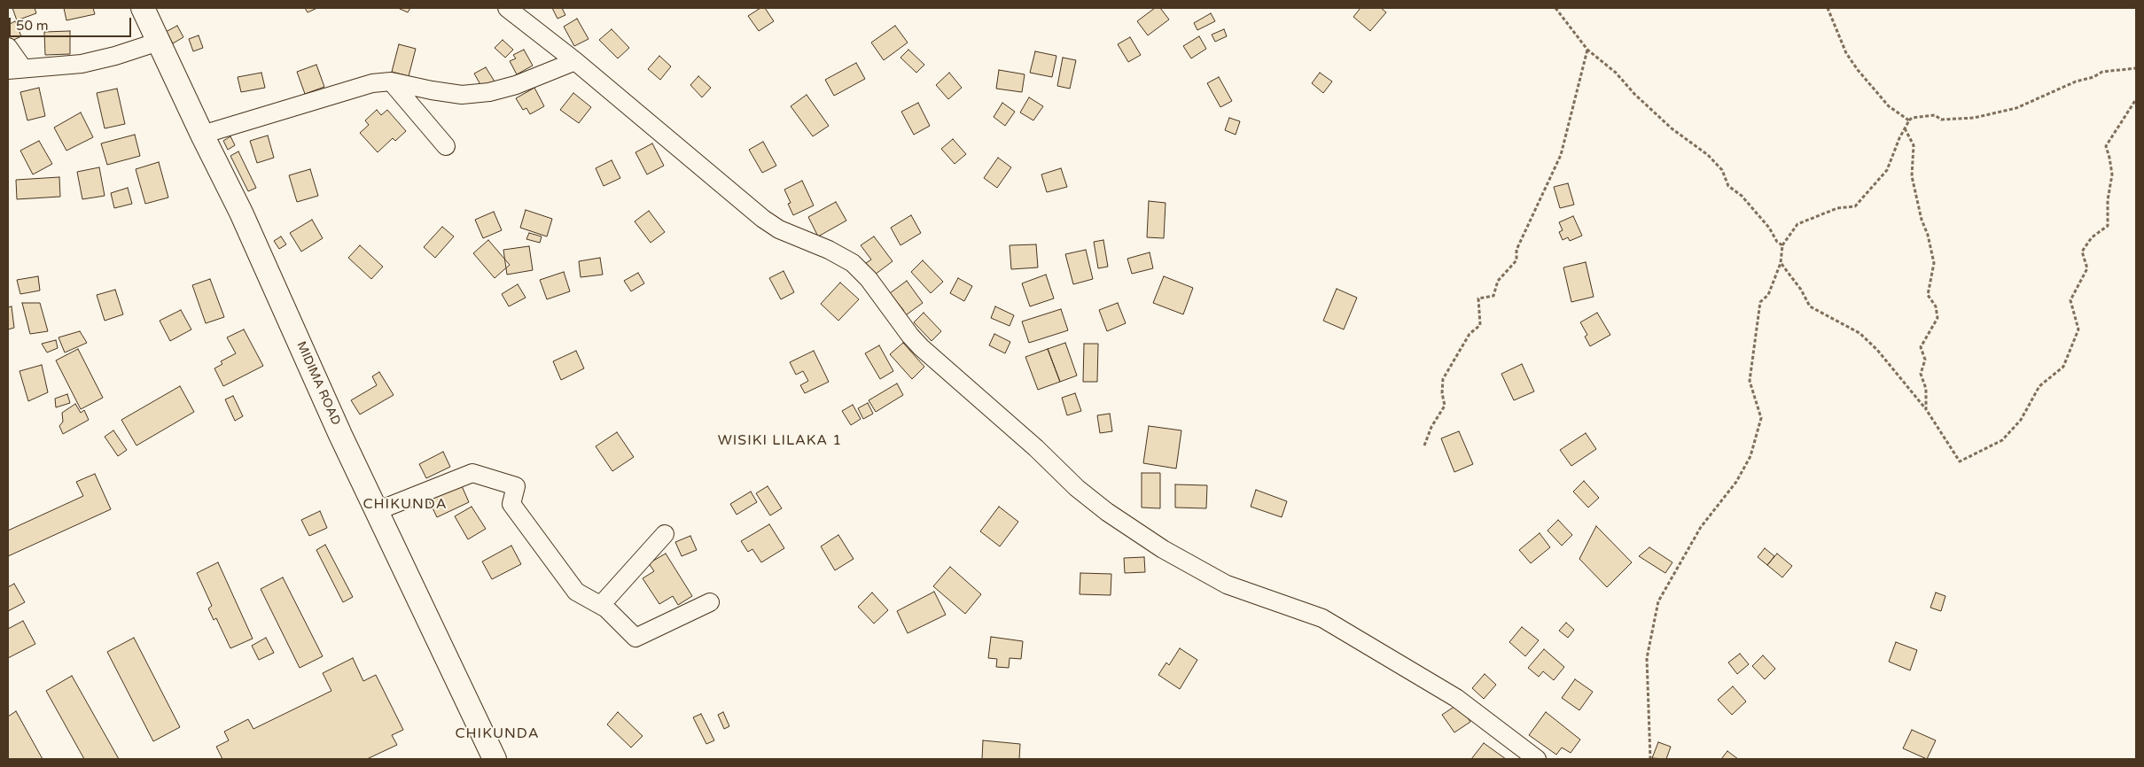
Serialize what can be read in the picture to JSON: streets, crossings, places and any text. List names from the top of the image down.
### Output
{
  "streets": {
    "main road": ["MIDIMA ROAD"]
  },
  "districts": ["WISIKI LILAKA 1", "CHIKUNDA", "CHIKUNDA"],
  "scale_bar": "50 m"
}
